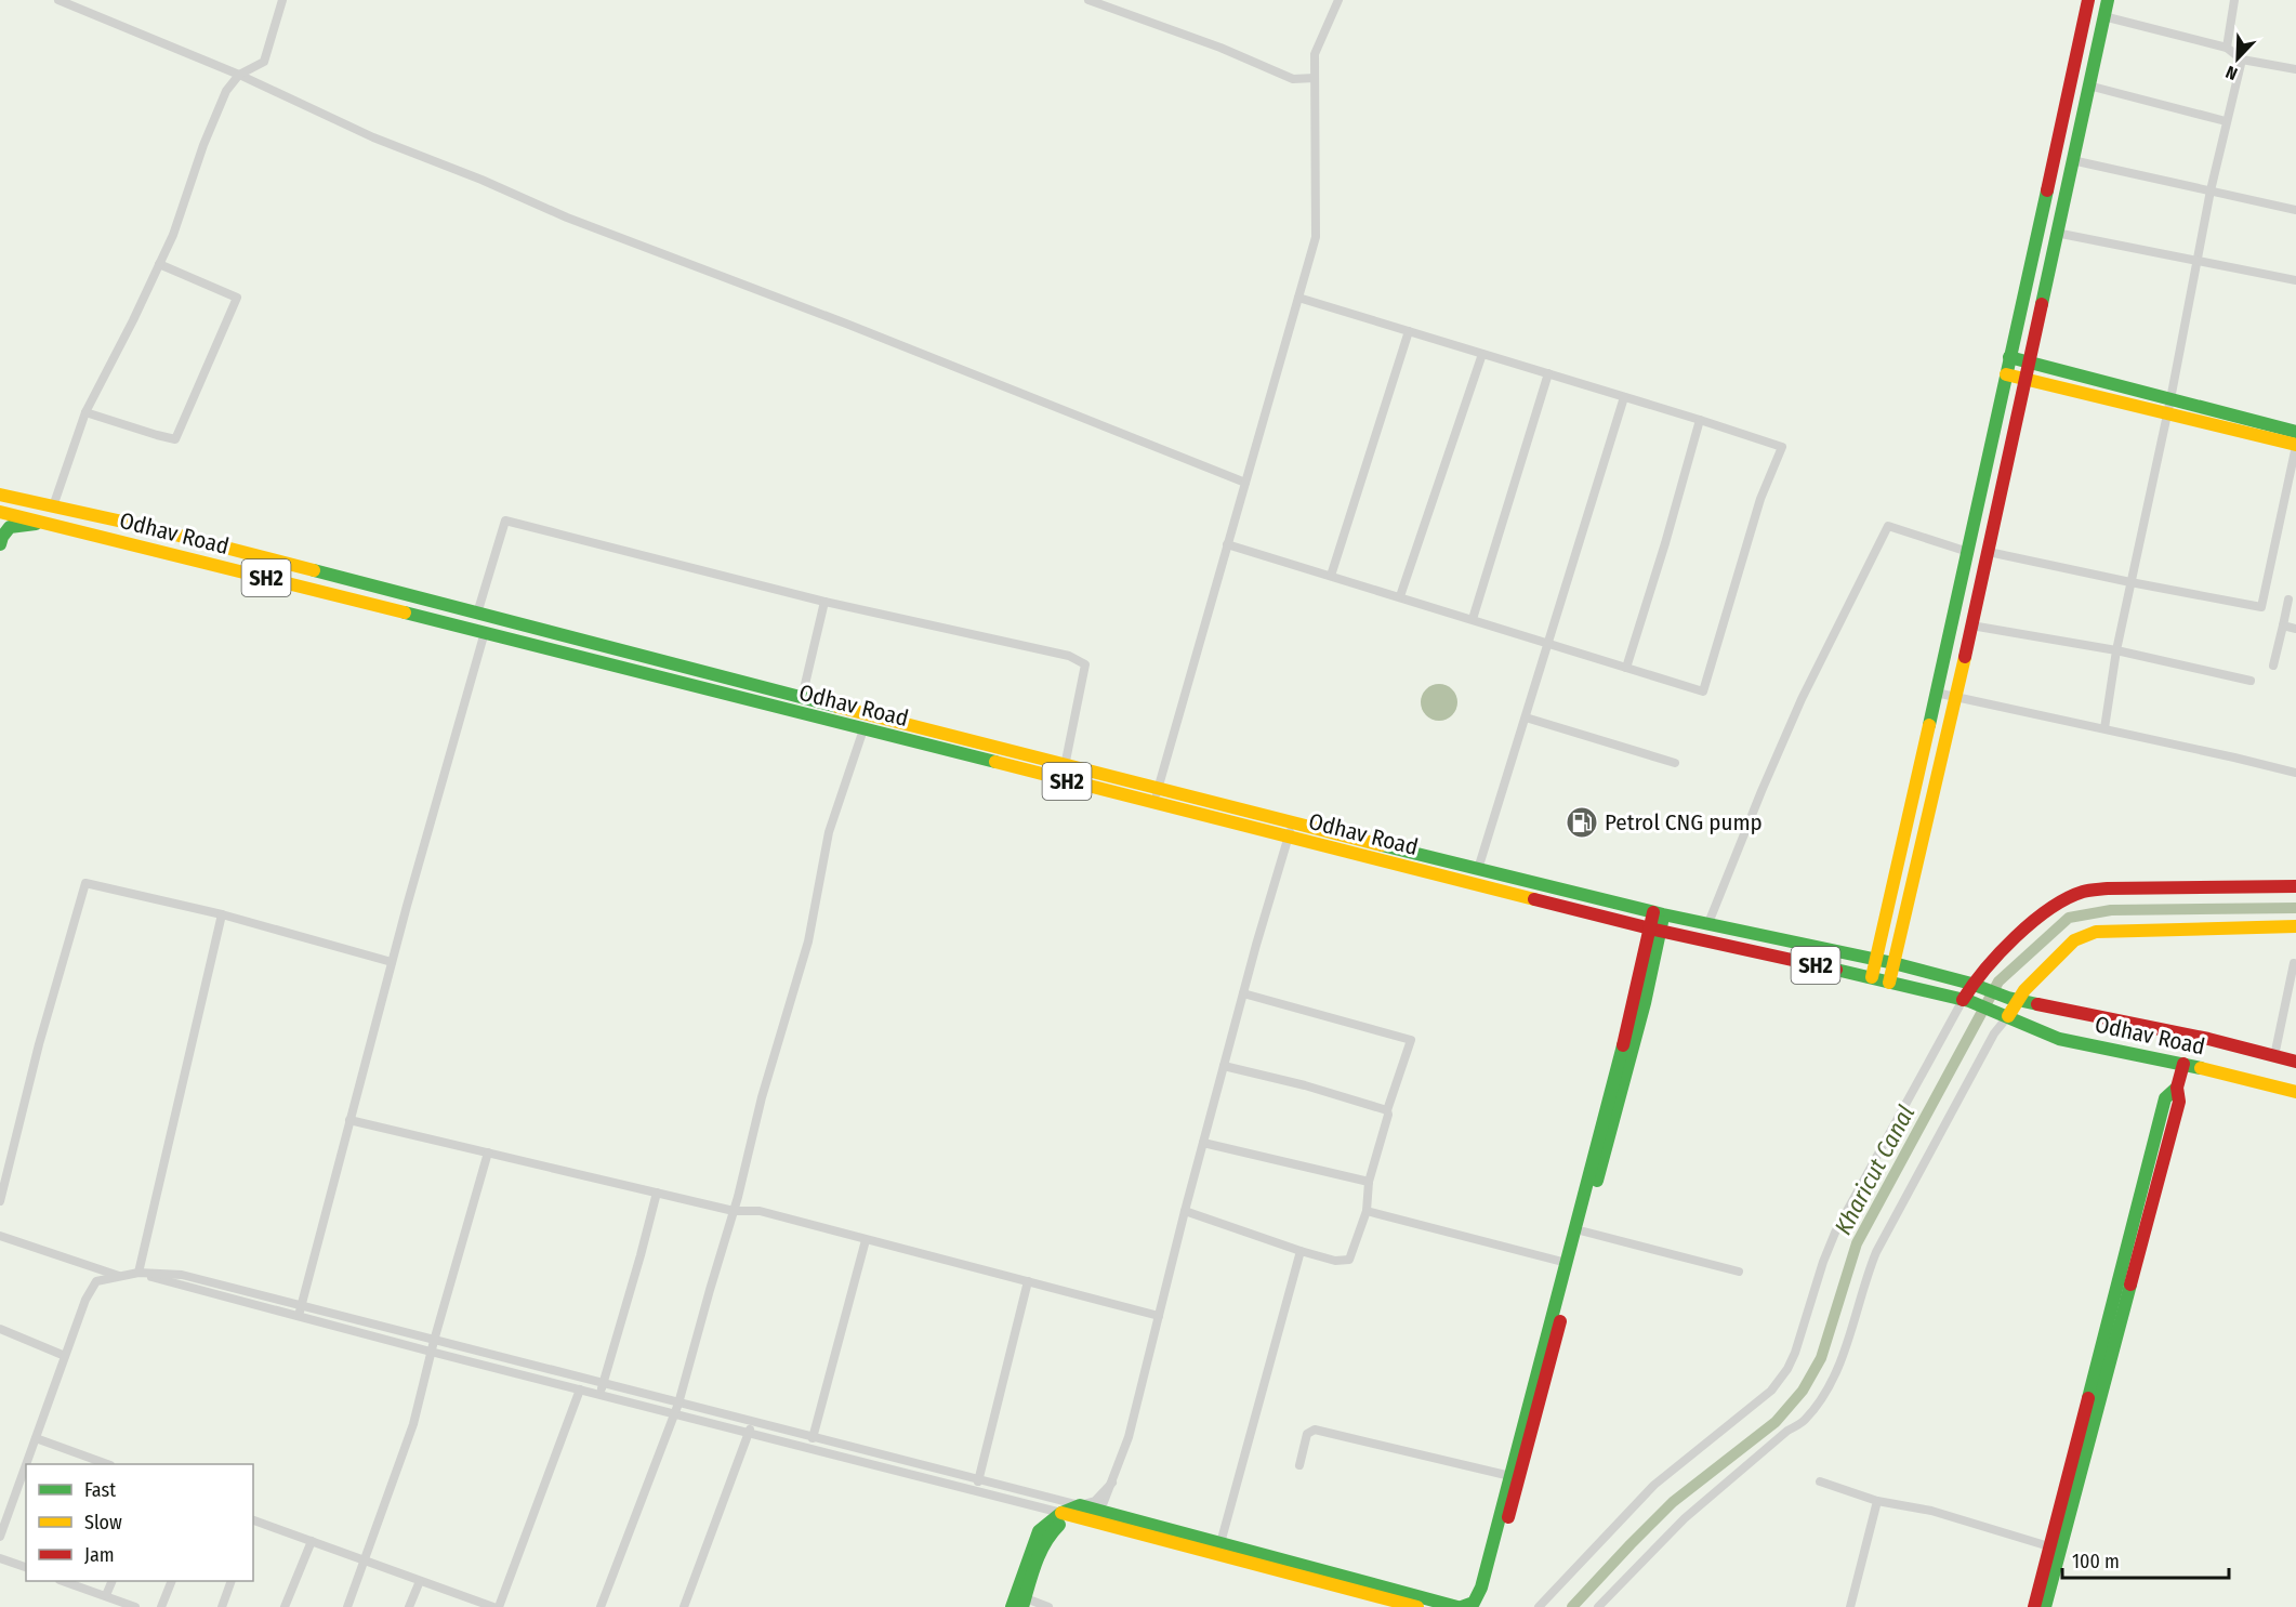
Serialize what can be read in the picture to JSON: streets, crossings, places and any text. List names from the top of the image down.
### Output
{
  "streets": {
    "street": ["Odhav Road", "SH2"]
  },
  "crossings": [
    ["Odhav Road", "SH2"]
  ],
  "water": ["Kharicut Canal"],
  "places": {
    "fuel station": ["Petrol CNG pump"]
  },
  "legend": ["Fast", "Slow", "Jam"],
  "scale_bar": "100 m",
  "north": "bottom left"
}
